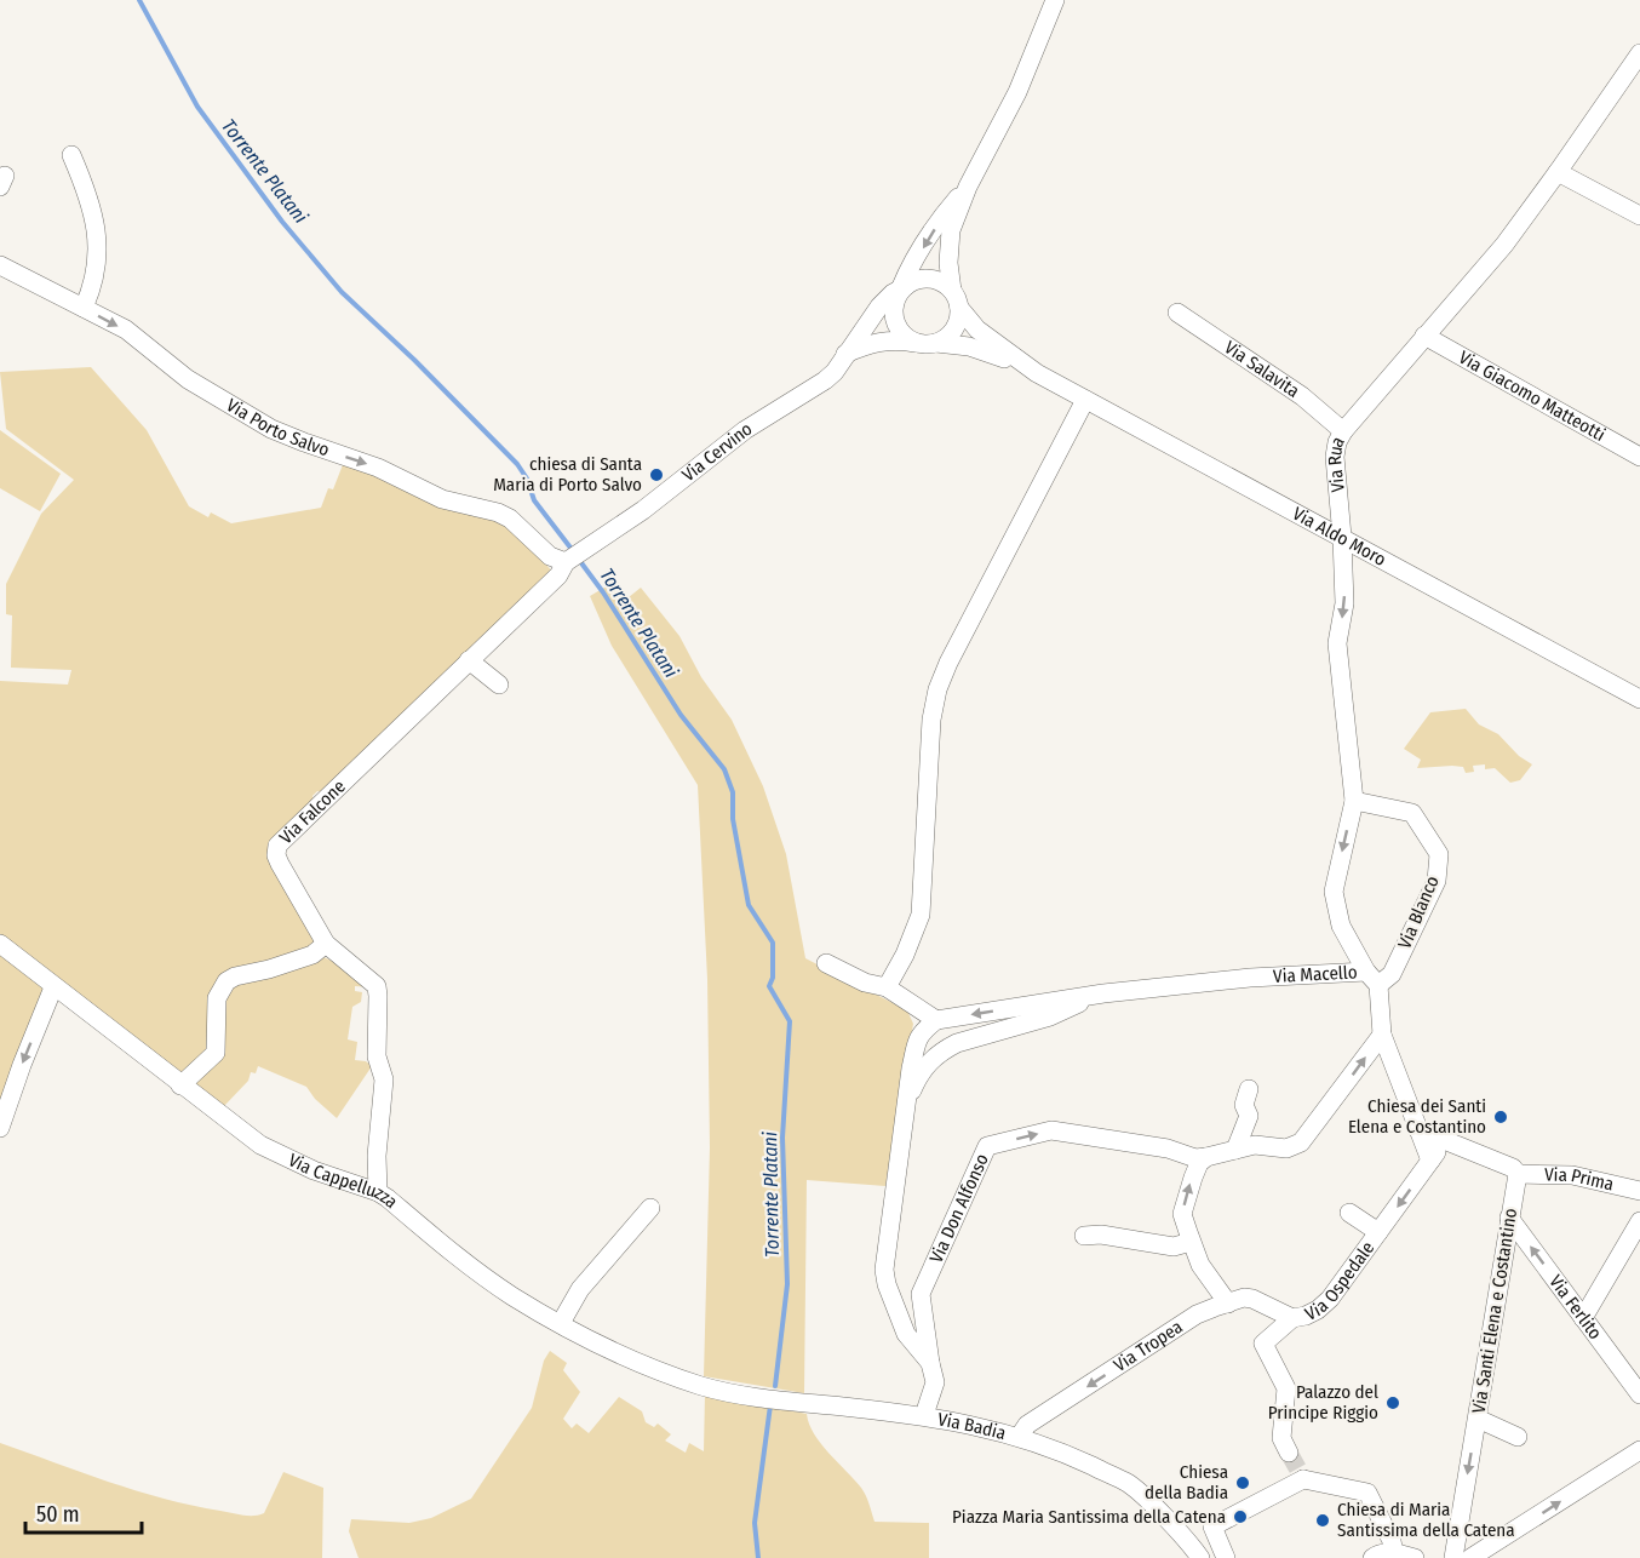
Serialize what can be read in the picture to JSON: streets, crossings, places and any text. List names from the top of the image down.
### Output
{
  "streets": {
    "street": [
      "Via Salavita",
      "Via Giacomo Matteotti",
      "Via Porto Salvo",
      "Via Cervino",
      "Via Rua",
      "Via Aldo Moro",
      "Via Falcone",
      "Via Blanco",
      "Via Macello",
      "Via Prima",
      "Via Cappelluzza",
      "Via Don Alfonso",
      "Via Ospedale",
      "Via Ferlito",
      "Via Santi Elena e Costantino",
      "Via Tropea",
      "Via Badia"
    ]
  },
  "crossings": [
    ["Via Salavita", "Via Rua"],
    ["Via Giacomo Matteotti", "Via Rua"],
    ["Via Porto Salvo", "Via Cervino"],
    ["Via Porto Salvo", "Via Falcone"],
    ["Via Cervino", "Via Falcone"],
    ["Via Rua", "Via Aldo Moro"],
    ["Via Rua", "Via Blanco"],
    ["Via Rua", "Via Macello"],
    ["Via Falcone", "Via Cappelluzza"],
    ["Via Blanco", "Via Macello"],
    ["Via Macello", "Via Don Alfonso"],
    ["Via Macello", "Via Ospedale"],
    ["Via Prima", "Via Santi Elena e Costantino"],
    ["Via Cappelluzza", "Via Badia"],
    ["Via Ospedale", "Via Tropea"],
    ["Via Ferlito", "Via Santi Elena e Costantino"],
    ["Via Tropea", "Via Badia"]
  ],
  "one_way": [
    "Via Porto Salvo",
    "Via Rua",
    "Via Don Alfonso",
    "Via Ferlito",
    "Via Santi Elena e Costantino",
    "Via Tropea"
  ],
  "water": ["Torrente Platani"],
  "places": [
    "chiesa di Santa Maria di Porto Salvo",
    "Chiesa dei Santi Elena e Costantino",
    "Palazzo del Principe Riggio",
    "Chiesa della Badia",
    "Piazza Maria Santissima della Catena",
    "Chiesa di Maria Santissima della Catena"
  ],
  "scale_bar": "50 m"
}
